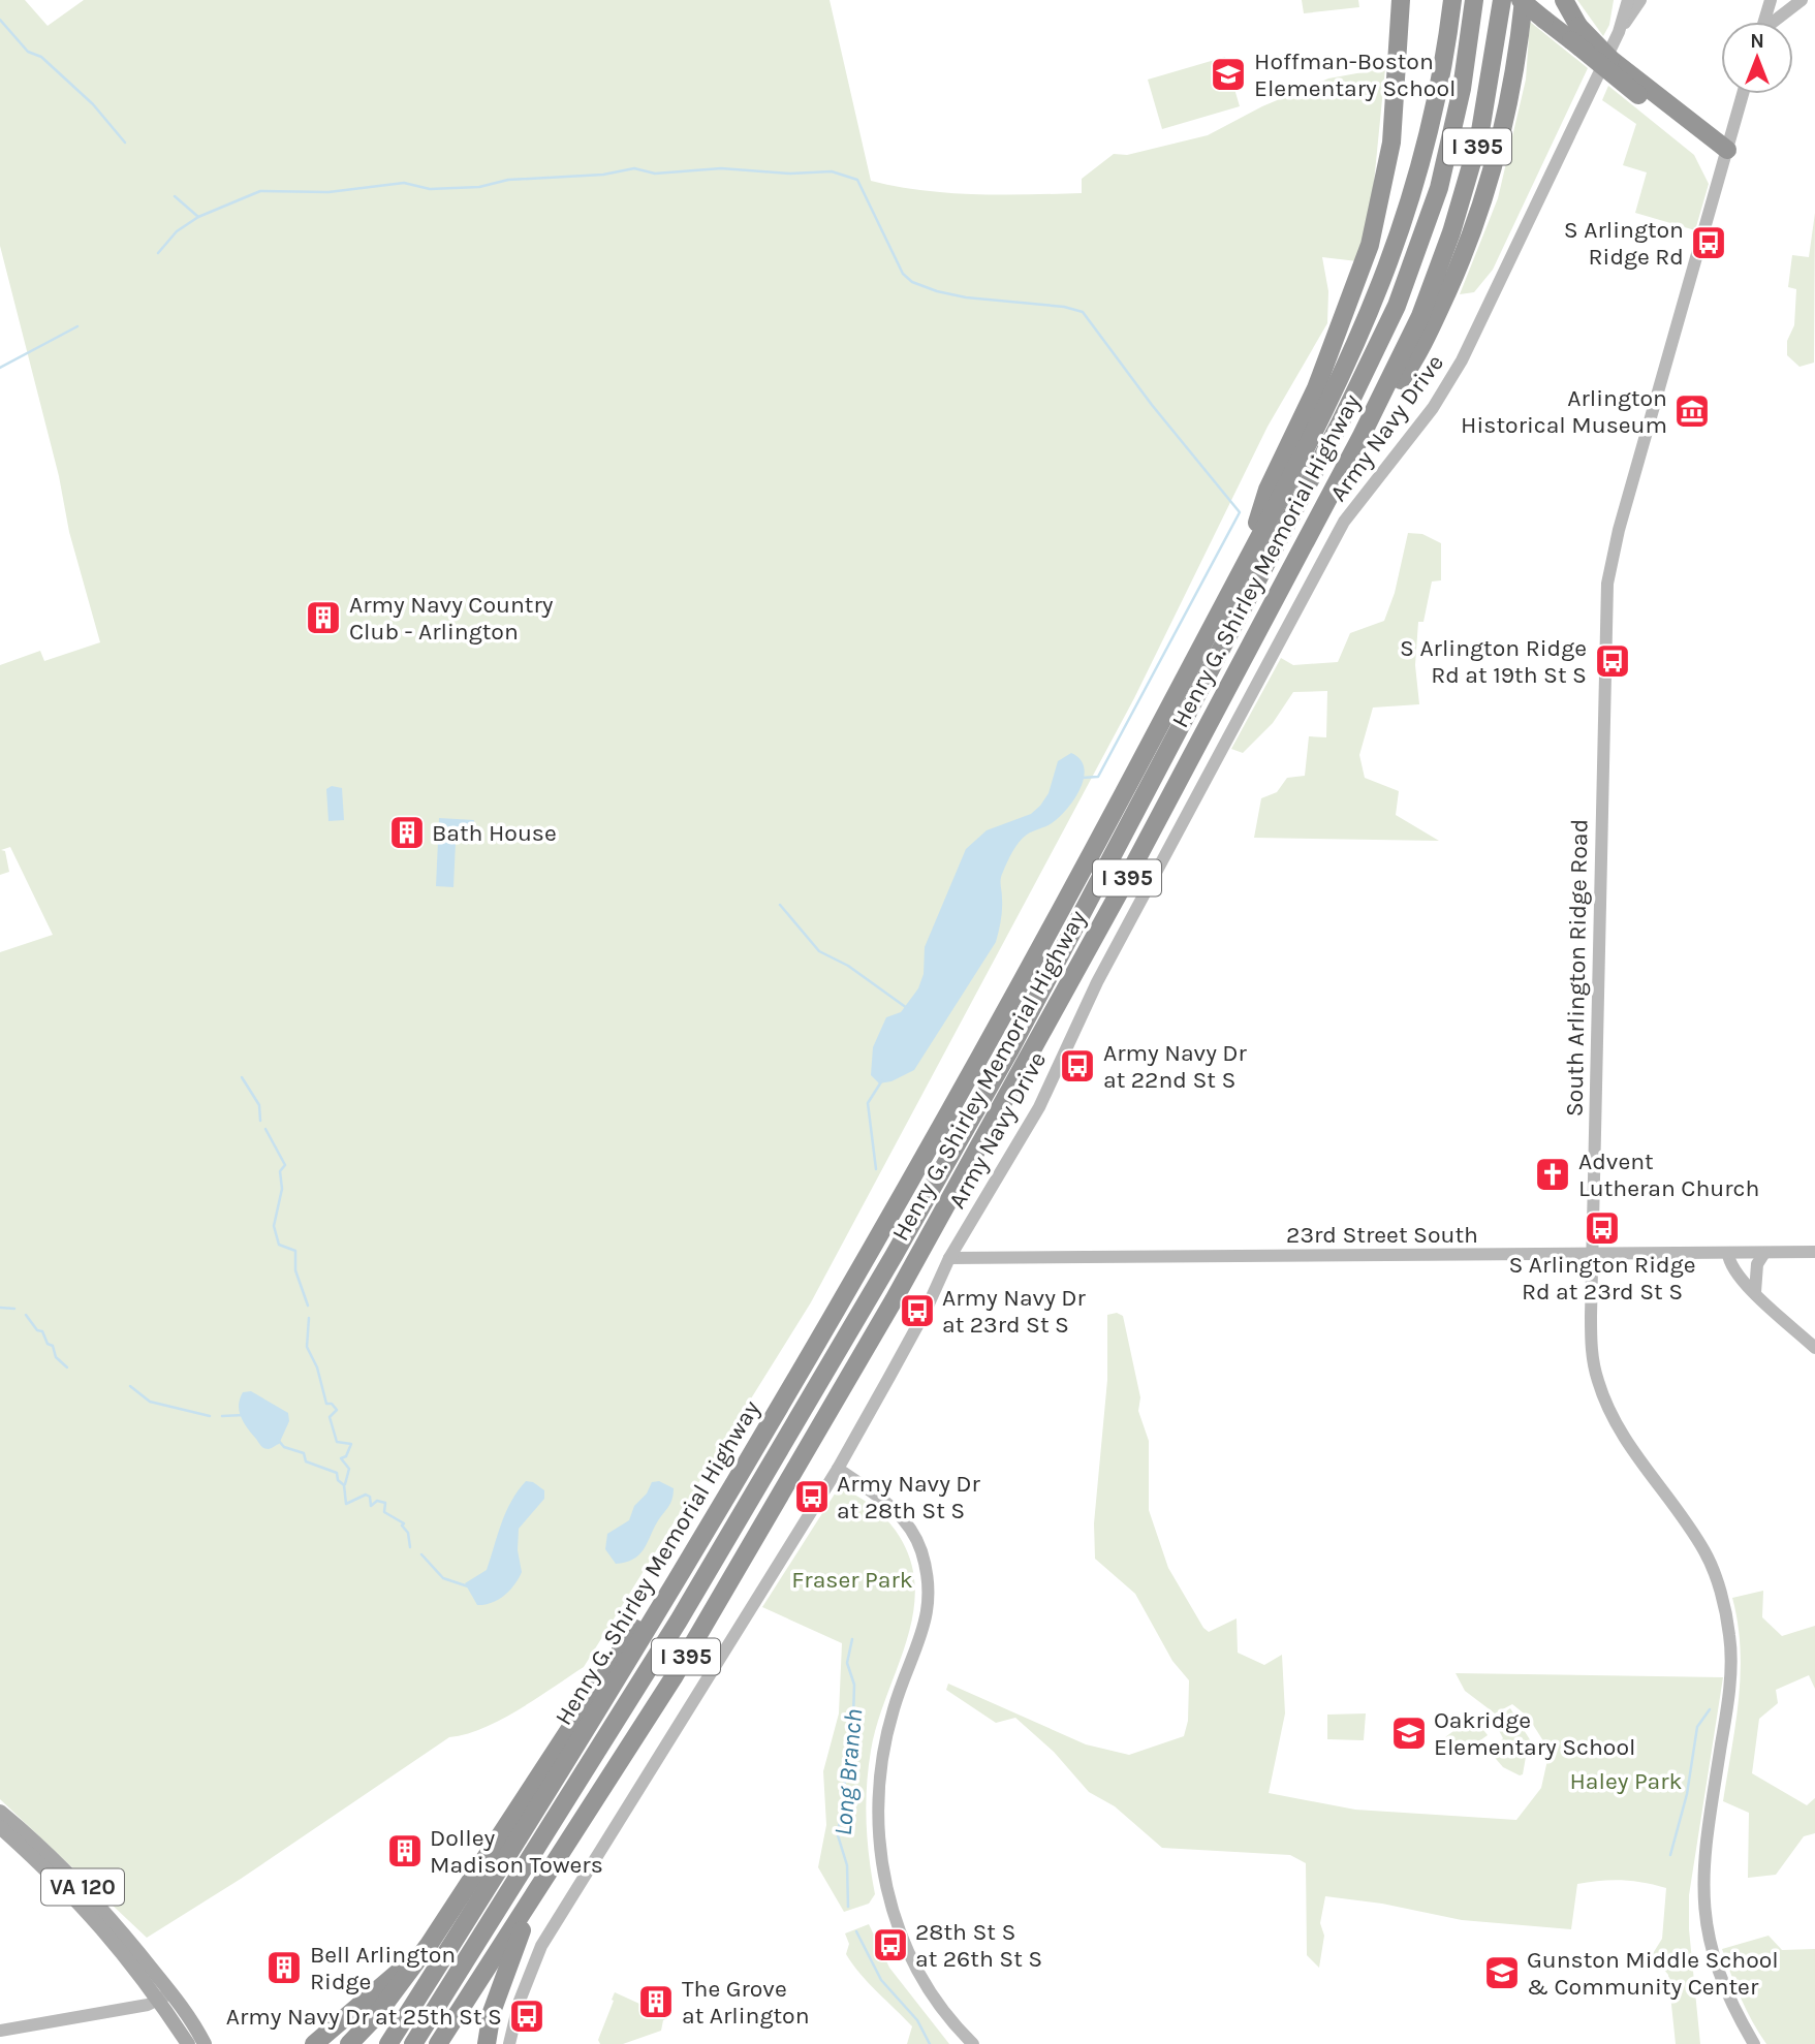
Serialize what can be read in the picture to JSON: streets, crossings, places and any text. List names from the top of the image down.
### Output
{
  "streets": {
    "highway": ["I 395", "Henry G. Shirley Memorial Highway"],
    "main road": ["VA 120"],
    "street": ["Army Navy Drive", "South Arlington Ridge Road", "23rd Street South"]
  },
  "crossings": [
    ["I 395", "Henry G. Shirley Memorial Highway"],
    ["Army Navy Drive", "23rd Street South"],
    ["South Arlington Ridge Road", "23rd Street South"]
  ],
  "water": ["Long Branch"],
  "parks": ["Fraser Park", "Haley Park"],
  "places": {
    "school or university": ["Hoffman-Boston Elementary School", "Oakridge Elementary School", "Gunston Middle School & Community Center"],
    "bus stop": [
      "S Arlington Ridge Rd",
      "S Arlington Ridge Rd at 19th St S",
      "Army Navy Dr at 22nd St S",
      "S Arlington Ridge Rd at 23rd St S",
      "Army Navy Dr at 23rd St S",
      "Army Navy Dr at 28th St S",
      "28th St S at 26th St S",
      "Army Navy Dr at 25th St S"
    ],
    "museum": ["Arlington Historical Museum"],
    "building": [
      "Army Navy Country Club - Arlington",
      "Bath House",
      "Dolley Madison Towers",
      "Bell Arlington Ridge",
      "The Grove at Arlington"
    ],
    "church": ["Advent Lutheran Church"]
  },
  "north": "top"
}
